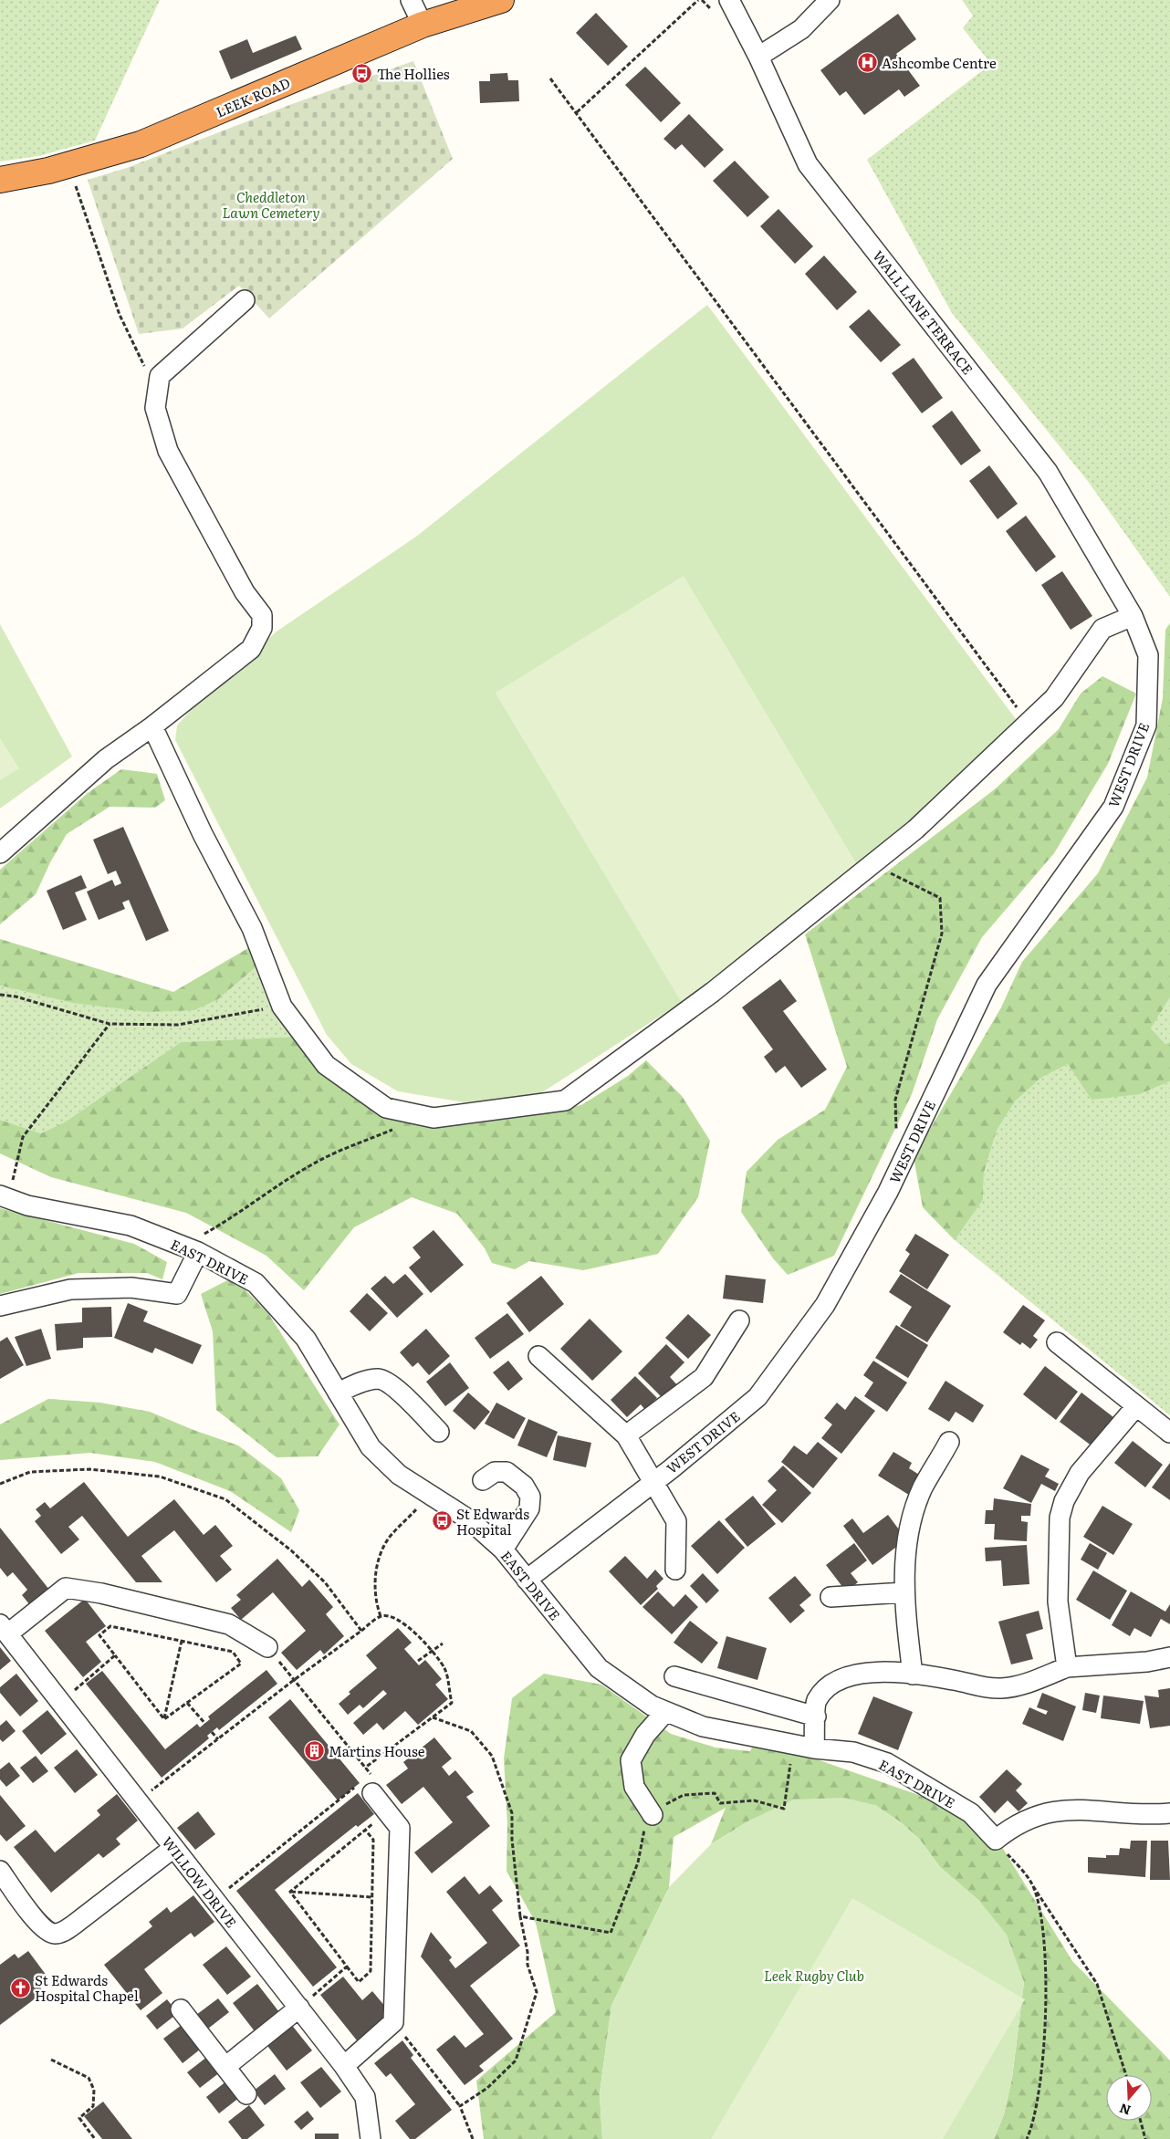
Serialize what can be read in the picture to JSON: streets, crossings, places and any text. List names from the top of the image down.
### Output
{
  "streets": {
    "highway": ["LEEK ROAD"],
    "street": [
      "WALL LANE TERRACE",
      "WEST DRIVE",
      "EAST DRIVE",
      "WILLOW DRIVE"
    ]
  },
  "crossings": [
    ["WALL LANE TERRACE", "WEST DRIVE"],
    ["WEST DRIVE", "EAST DRIVE"]
  ],
  "parks": ["Cheddleton Lawn Cemetery", "Leek Rugby Club"],
  "places": {
    "hospital": ["Ashcombe Centre"],
    "bus stop": ["The Hollies", "St Edwards Hospital"],
    "building": ["Martins House"],
    "church": ["St Edwards Hospital Chapel"]
  },
  "north": "bottom"
}
